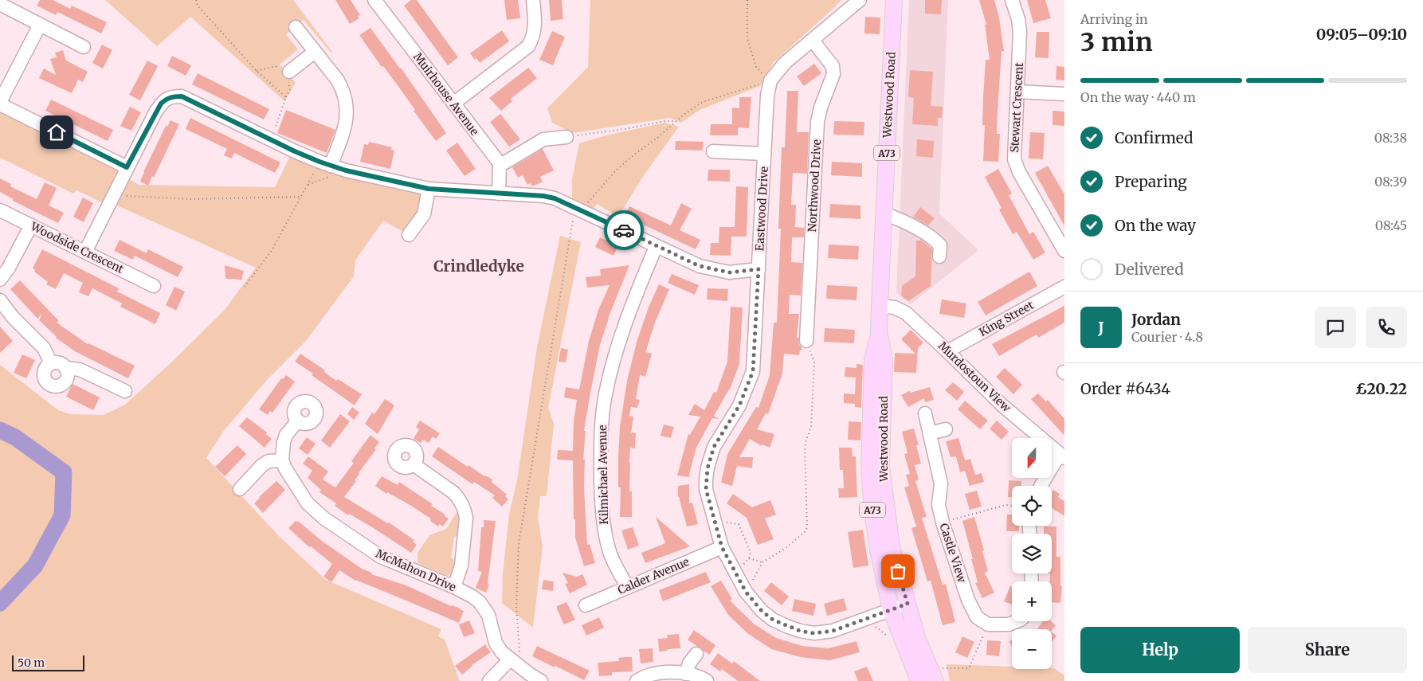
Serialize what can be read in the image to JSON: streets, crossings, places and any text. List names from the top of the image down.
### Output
{
  "streets": {
    "main road": ["Westwood Road", "A73"],
    "street": [
      "Muirhouse Avenue",
      "Stewart Crescent",
      "Northwood Drive",
      "Eastwood Drive",
      "Woodside Crescent",
      "King Street",
      "Murdostoun View",
      "Kilmichael Avenue",
      "Castle View",
      "McMahon Drive",
      "Calder Avenue"
    ]
  },
  "crossings": [
    ["Westwood Road", "Eastwood Drive"],
    ["Westwood Road", "Murdostoun View"],
    ["Northwood Drive", "Eastwood Drive"],
    ["Eastwood Drive", "Calder Avenue"],
    ["King Street", "Murdostoun View"],
    ["Kilmichael Avenue", "Calder Avenue"]
  ],
  "districts": ["Crindledyke"],
  "scale_bar": "50 m",
  "north": "bottom",
  "page": {
    "heading": ["3 min", "Arriving in", "09:05–09:10"],
    "panel": [
      "Jordan",
      "Courier · 4.8",
      "Order #6434",
      "£20.22"
    ],
    "bar": "On the way · 440 m",
    "list": [
      ["Confirmed", "08:38"],
      ["Preparing", "08:39"],
      ["On the way", "08:45"],
      "Delivered"
    ],
    "round": "J",
    "map_buttons": ["+", "−"],
    "buttons": ["Help", "Share"],
    "scale": "50 m"
  }
}
